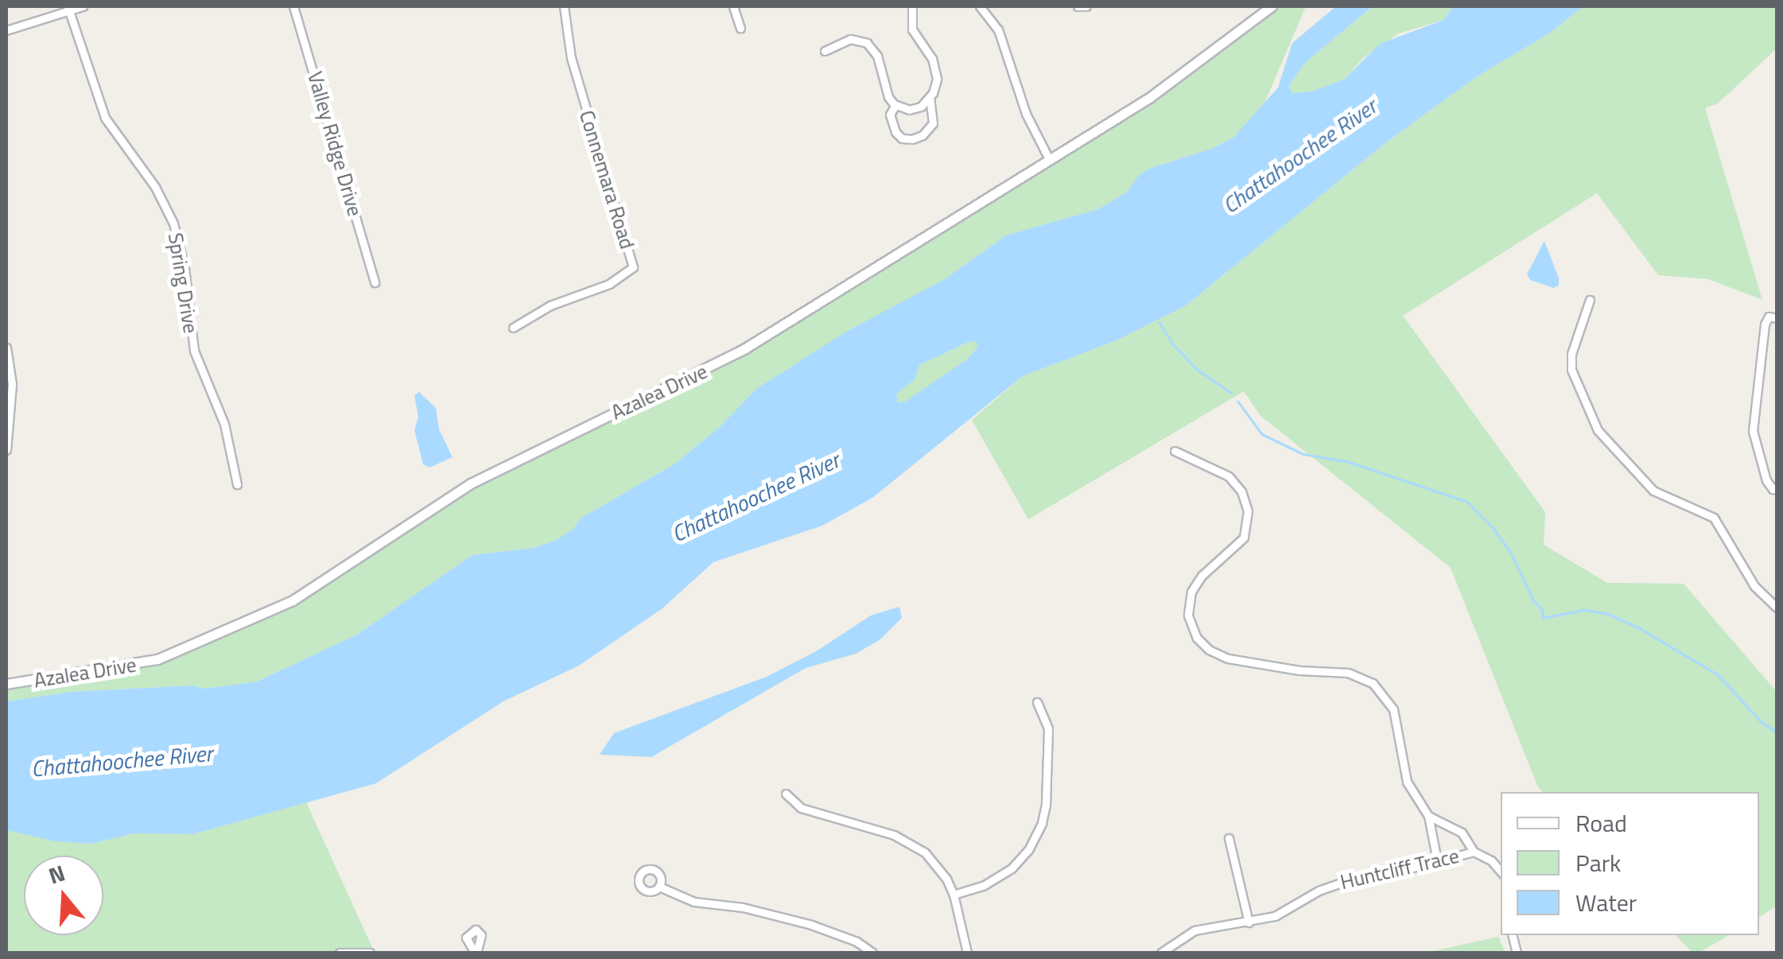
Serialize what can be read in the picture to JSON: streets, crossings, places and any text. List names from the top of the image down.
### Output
{
  "streets": {
    "street": [
      "Valley Ridge Drive",
      "Connemara Road",
      "Spring Drive",
      "Azalea Drive",
      "Huntcliff Trace"
    ]
  },
  "water": ["Chattahoochee River"],
  "legend": ["Road", "Park", "Water"],
  "north": "top"
}
